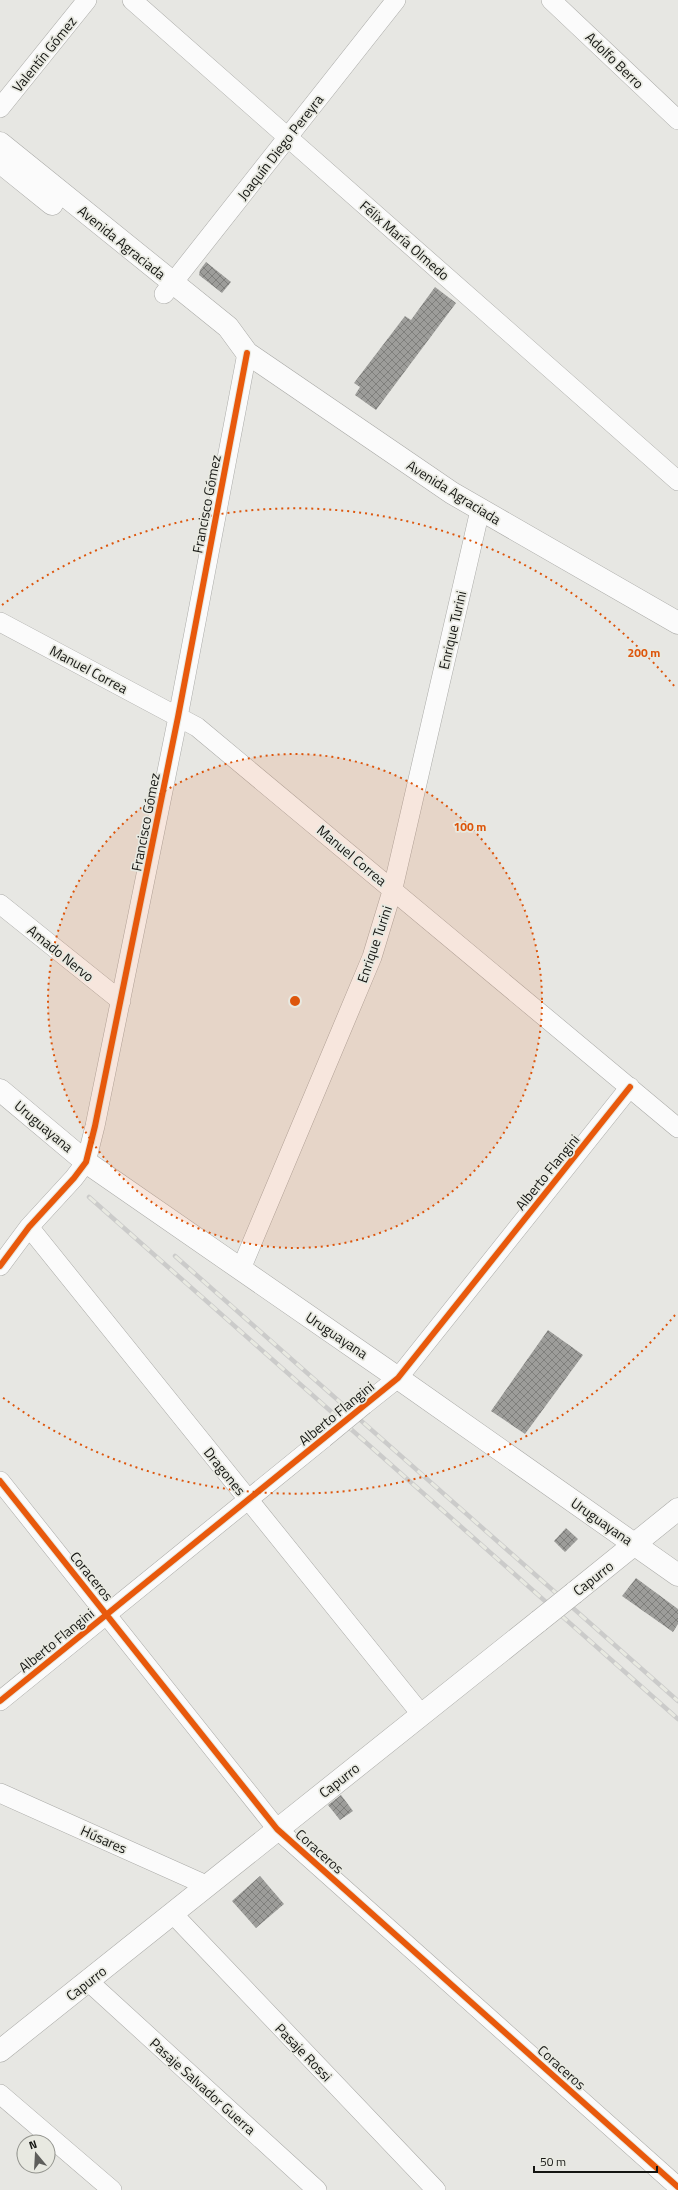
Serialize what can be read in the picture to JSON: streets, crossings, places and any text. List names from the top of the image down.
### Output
{
  "streets": {
    "street": [
      "Valentín Gómez",
      "Adolfo Berro",
      "Joaquín Diego Pereyra",
      "Félix María Olmedo",
      "Avenida Agraciada",
      "Francisco Gómez",
      "Enrique Turini",
      "Manuel Correa",
      "Amado Nervo",
      "Uruguayana",
      "Alberto Flangini",
      "Dragones",
      "Coraceros",
      "Capurro",
      "Húsares",
      "Pasaje Rossi",
      "Pasaje Salvador Guerra"
    ]
  },
  "crossings": [
    ["Joaquín Diego Pereyra", "Félix María Olmedo"],
    ["Joaquín Diego Pereyra", "Avenida Agraciada"],
    ["Avenida Agraciada", "Francisco Gómez"],
    ["Avenida Agraciada", "Enrique Turini"],
    ["Francisco Gómez", "Manuel Correa"],
    ["Francisco Gómez", "Amado Nervo"],
    ["Francisco Gómez", "Uruguayana"],
    ["Francisco Gómez", "Dragones"],
    ["Enrique Turini", "Manuel Correa"],
    ["Enrique Turini", "Uruguayana"],
    ["Manuel Correa", "Alberto Flangini"],
    ["Uruguayana", "Alberto Flangini"],
    ["Uruguayana", "Capurro"],
    ["Alberto Flangini", "Dragones"],
    ["Alberto Flangini", "Coraceros"],
    ["Dragones", "Capurro"],
    ["Coraceros", "Capurro"],
    ["Capurro", "Húsares"],
    ["Capurro", "Pasaje Rossi"],
    ["Capurro", "Pasaje Salvador Guerra"]
  ],
  "scale_bar": "50 m",
  "north": "top",
  "rings": ["200 m", "100 m"]
}
